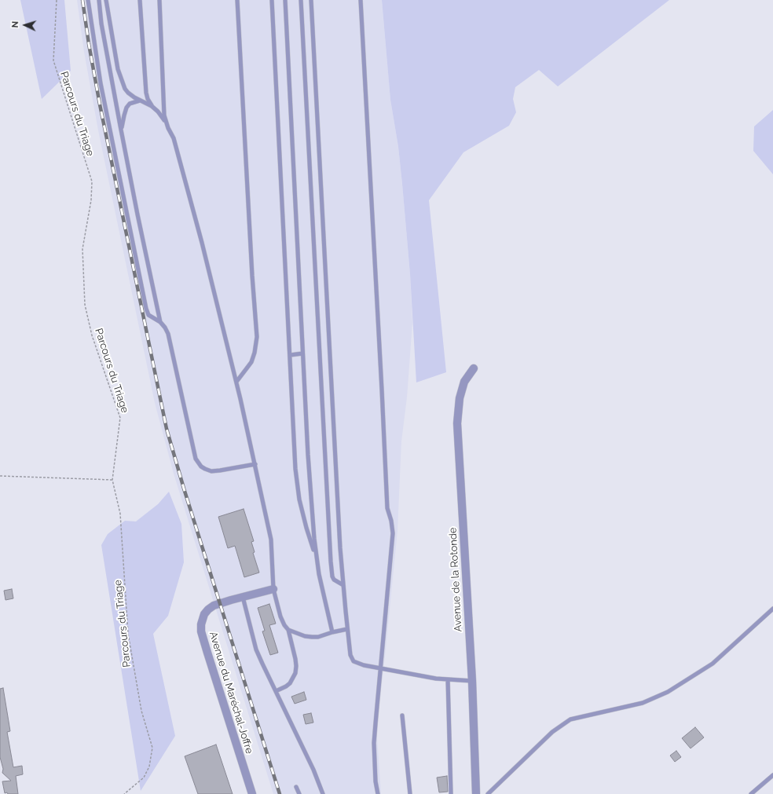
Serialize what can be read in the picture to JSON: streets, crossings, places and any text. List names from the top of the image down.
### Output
{
  "streets": {
    "street": ["Avenue de la Rotonde", "Avenue du Maréchal-Joffre"],
    "path": ["Parcours du Triage"]
  },
  "north": "left"
}
